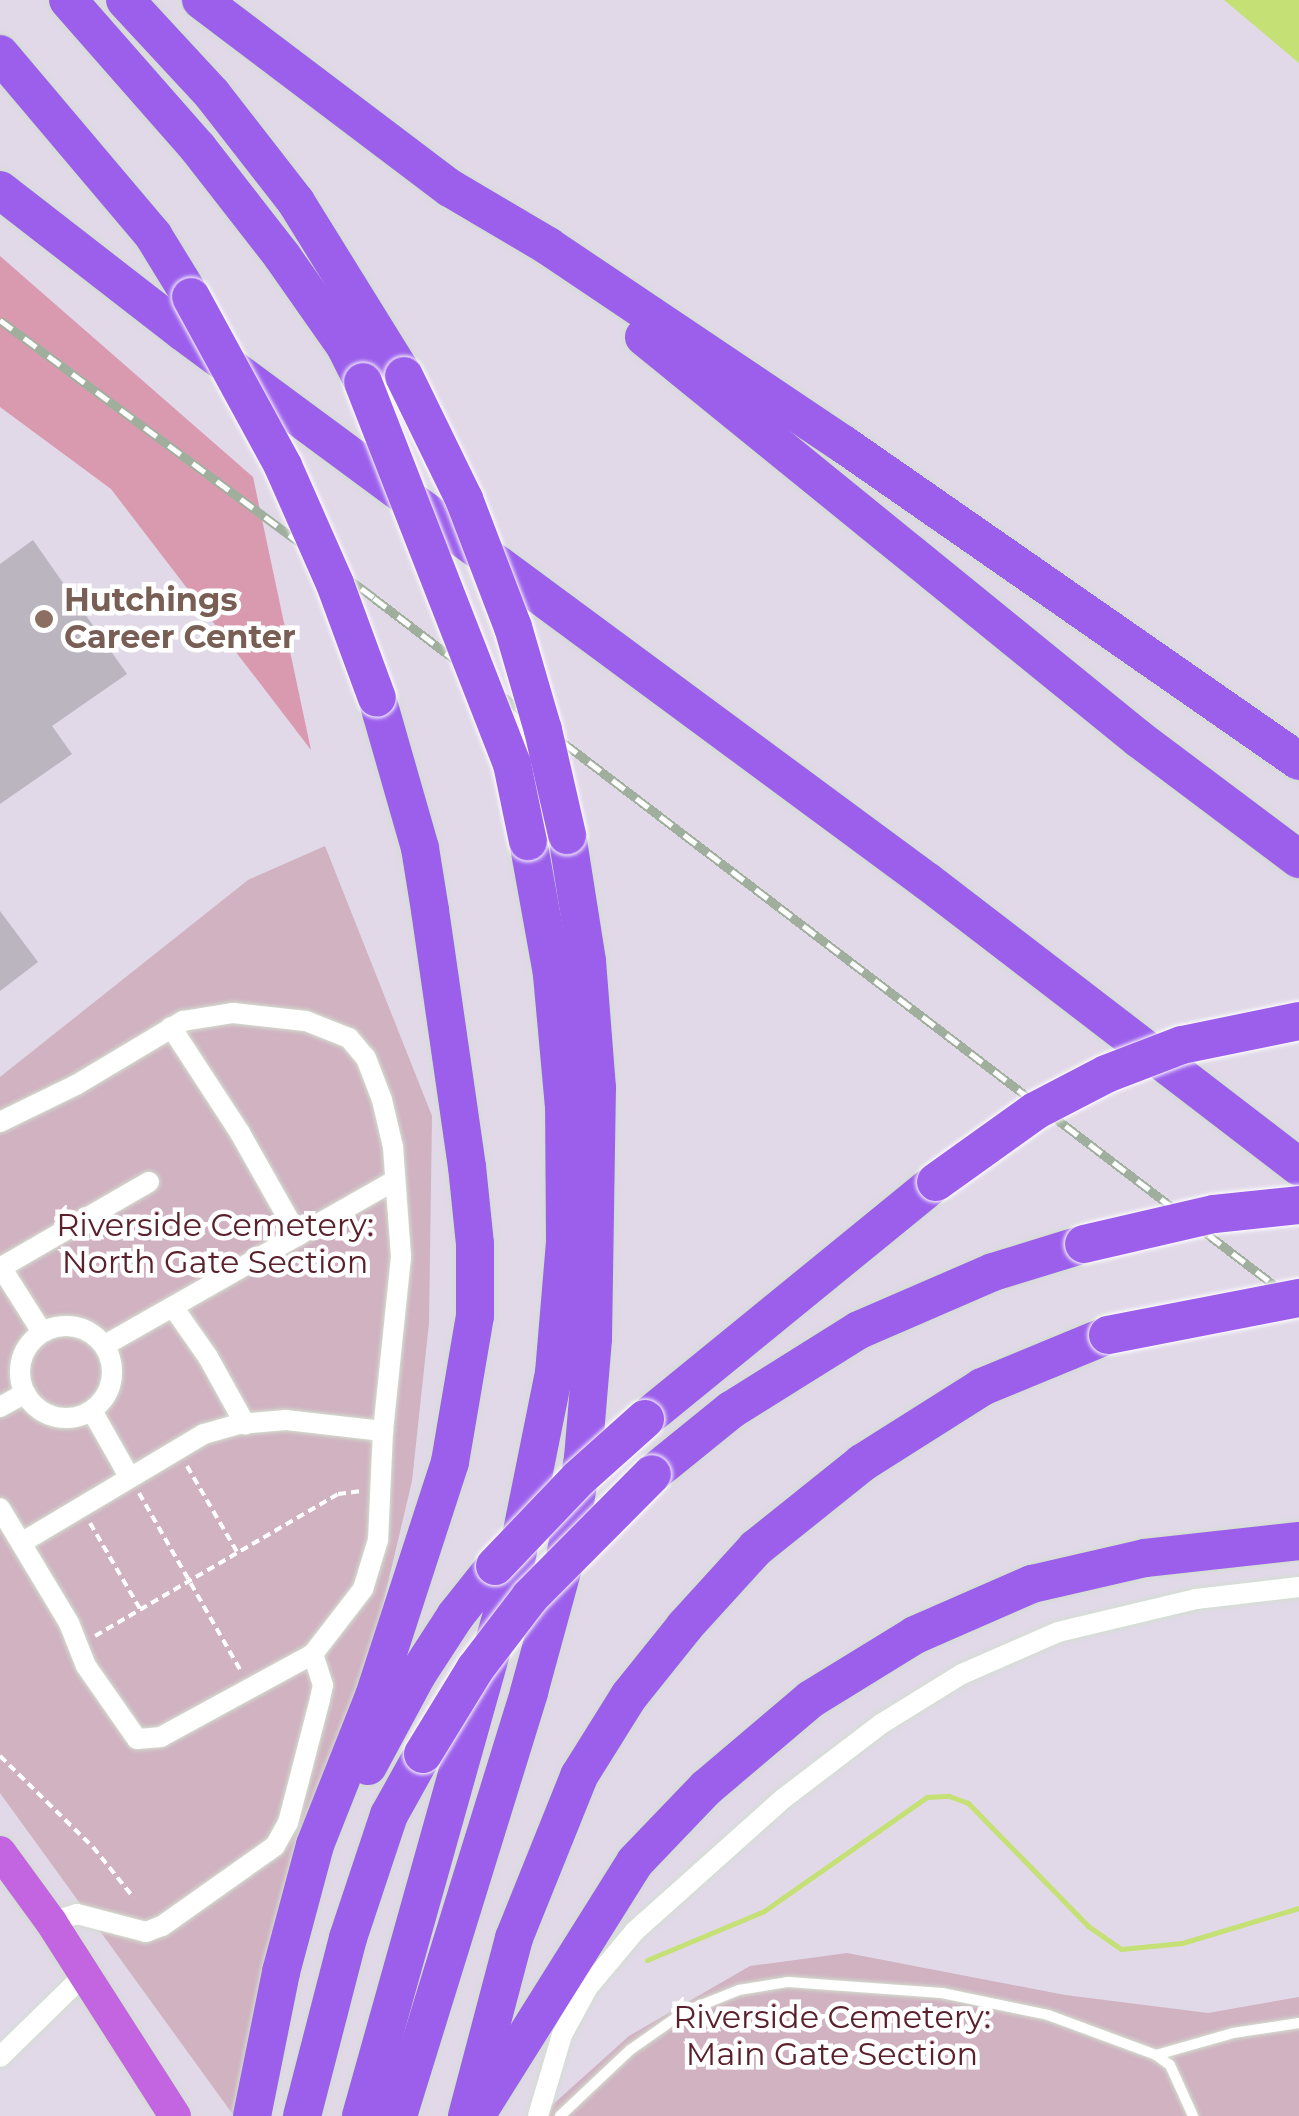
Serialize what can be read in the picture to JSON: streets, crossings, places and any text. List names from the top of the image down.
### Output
{
  "parks": ["Riverside Cemetery: North Gate Section", "Riverside Cemetery: Main Gate Section"],
  "places": ["Hutchings Career Center"]
}
